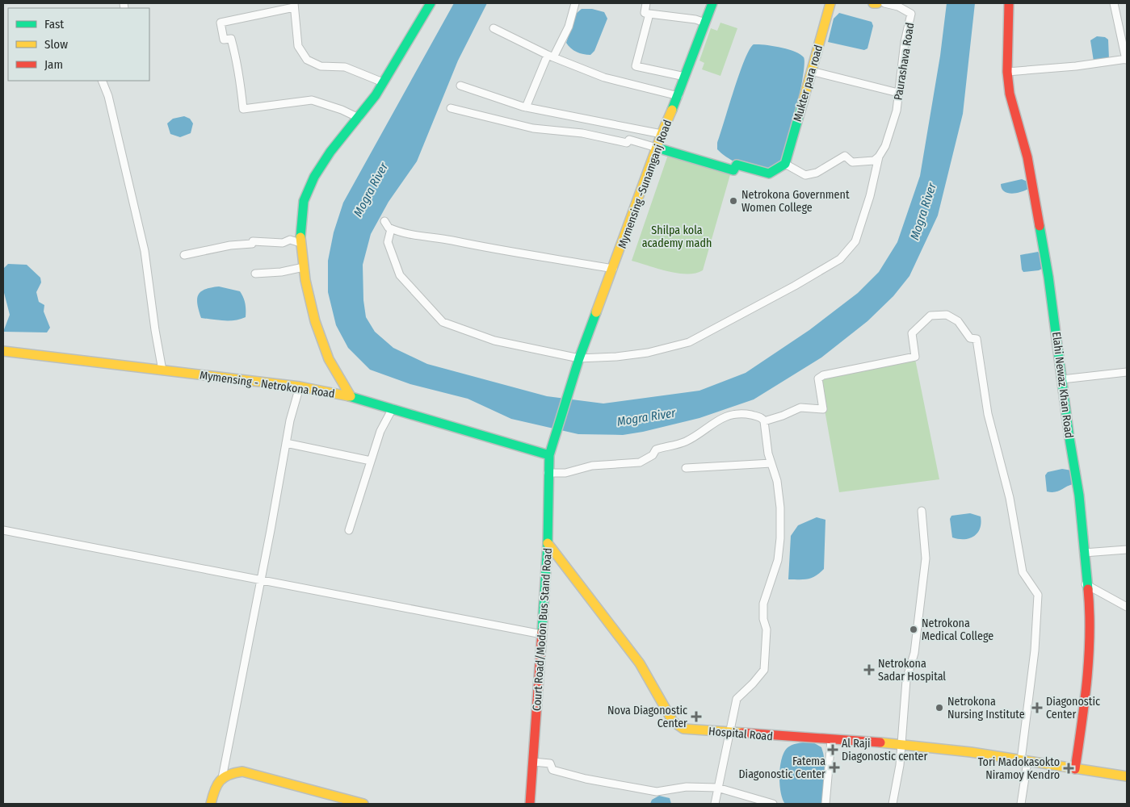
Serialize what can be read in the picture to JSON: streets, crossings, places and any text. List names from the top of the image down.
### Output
{
  "streets": {
    "street": [
      "Paurashava Road",
      "Mukter para road",
      "Mymensing -Sunamganj Road",
      "Mymensing - Netrokona Road",
      "Elahi Newaz Khan Road",
      "Court Road/Modon Bus Stand Road",
      "Hospital Road"
    ]
  },
  "crossings": [
    ["Paurashava Road", "Mymensing -Sunamganj Road"],
    ["Mymensing -Sunamganj Road", "Mymensing - Netrokona Road"],
    ["Mymensing -Sunamganj Road", "Court Road/Modon Bus Stand Road"],
    ["Mymensing - Netrokona Road", "Court Road/Modon Bus Stand Road"],
    ["Elahi Newaz Khan Road", "Hospital Road"],
    ["Court Road/Modon Bus Stand Road", "Hospital Road"]
  ],
  "water": ["Mogra River"],
  "parks": ["Shilpa kola academy madh"],
  "places": {
    "other": ["Netrokona Government Women College", "Netrokona Medical College", "Netrokona Nursing Institute"],
    "health": [
      "Netrokona Sadar Hospital",
      "Diagonostic Center",
      "Nova Diagonostic Center",
      "Al Raji Diagonostic center",
      "Fatema Diagonostic Center",
      "Tori Madokasokto Niramoy Kendro"
    ]
  },
  "legend": ["Fast", "Slow", "Jam"]
}
